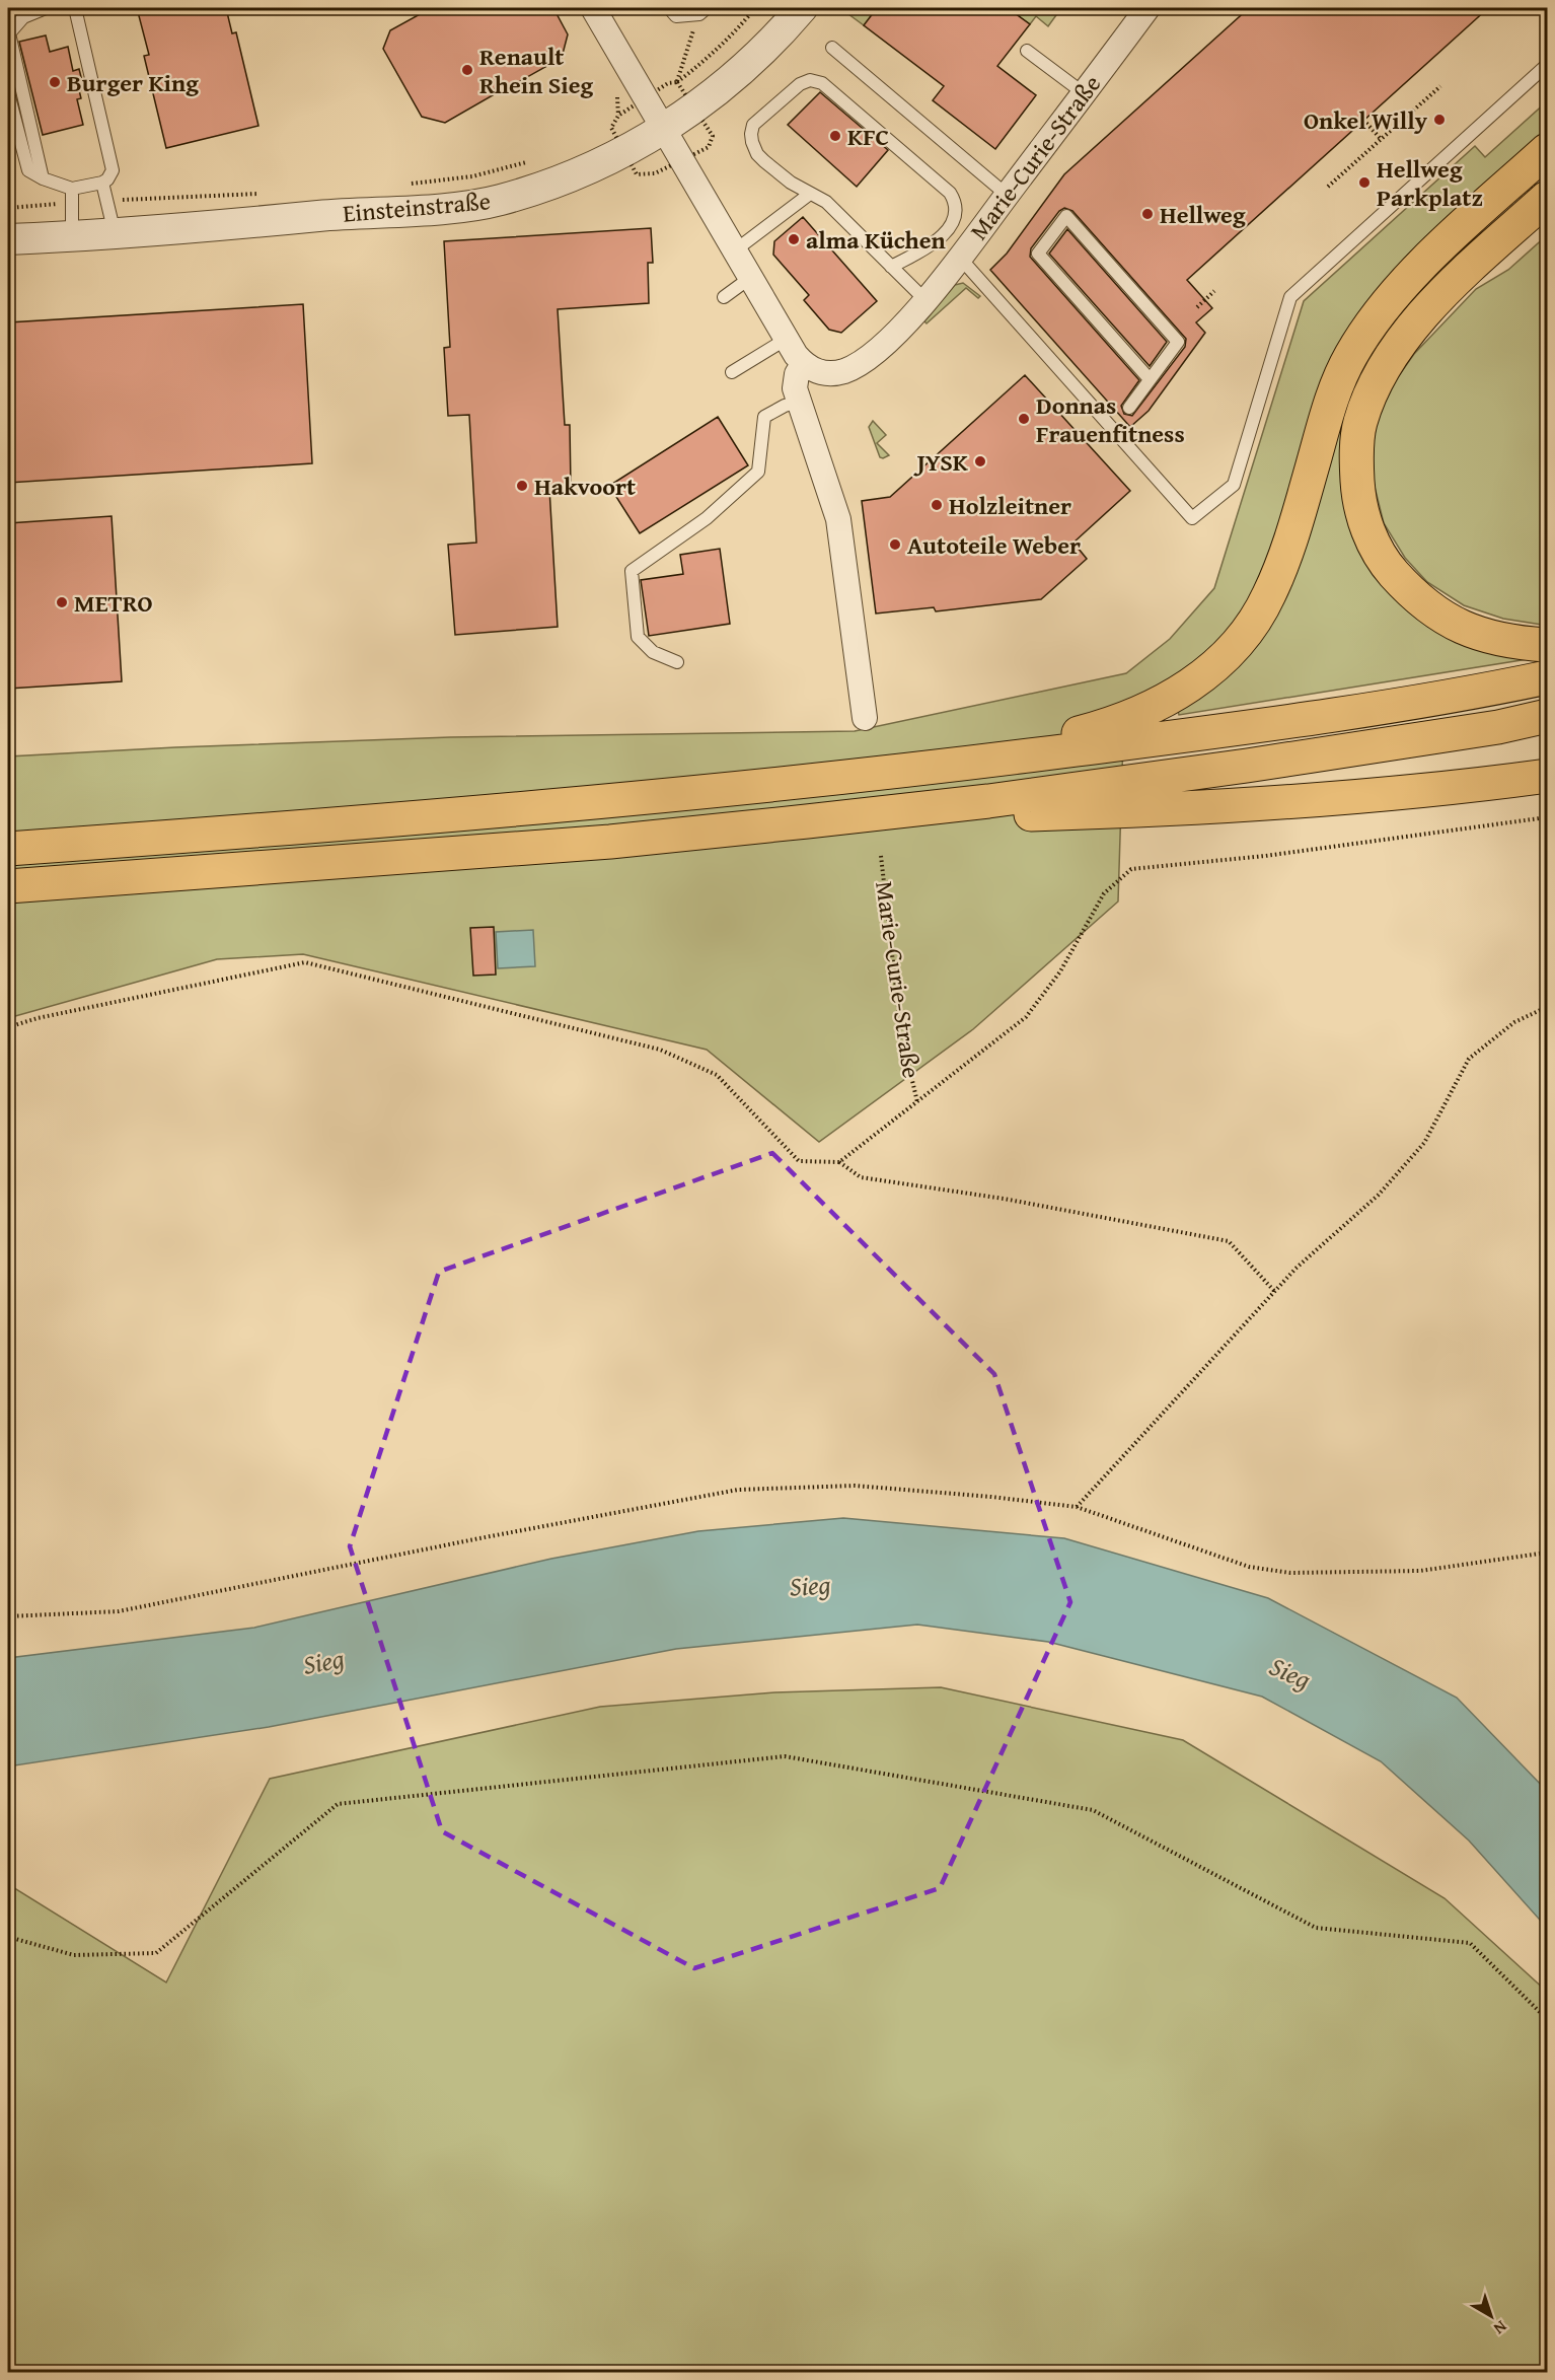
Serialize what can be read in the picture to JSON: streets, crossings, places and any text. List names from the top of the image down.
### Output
{
  "streets": {
    "street": ["Marie-Curie-Straße", "Einsteinstraße"]
  },
  "water": ["Sieg"],
  "places": [
    "Renault Rhein Sieg",
    "Burger King",
    "Onkel Willy",
    "KFC",
    "Hellweg Parkplatz",
    "Hellweg",
    "alma Küchen",
    "Donnas Frauenfitness",
    "JYSK",
    "Hakvoort",
    "Holzleitner",
    "Autoteile Weber",
    "METRO"
  ],
  "north": "bottom right"
}
